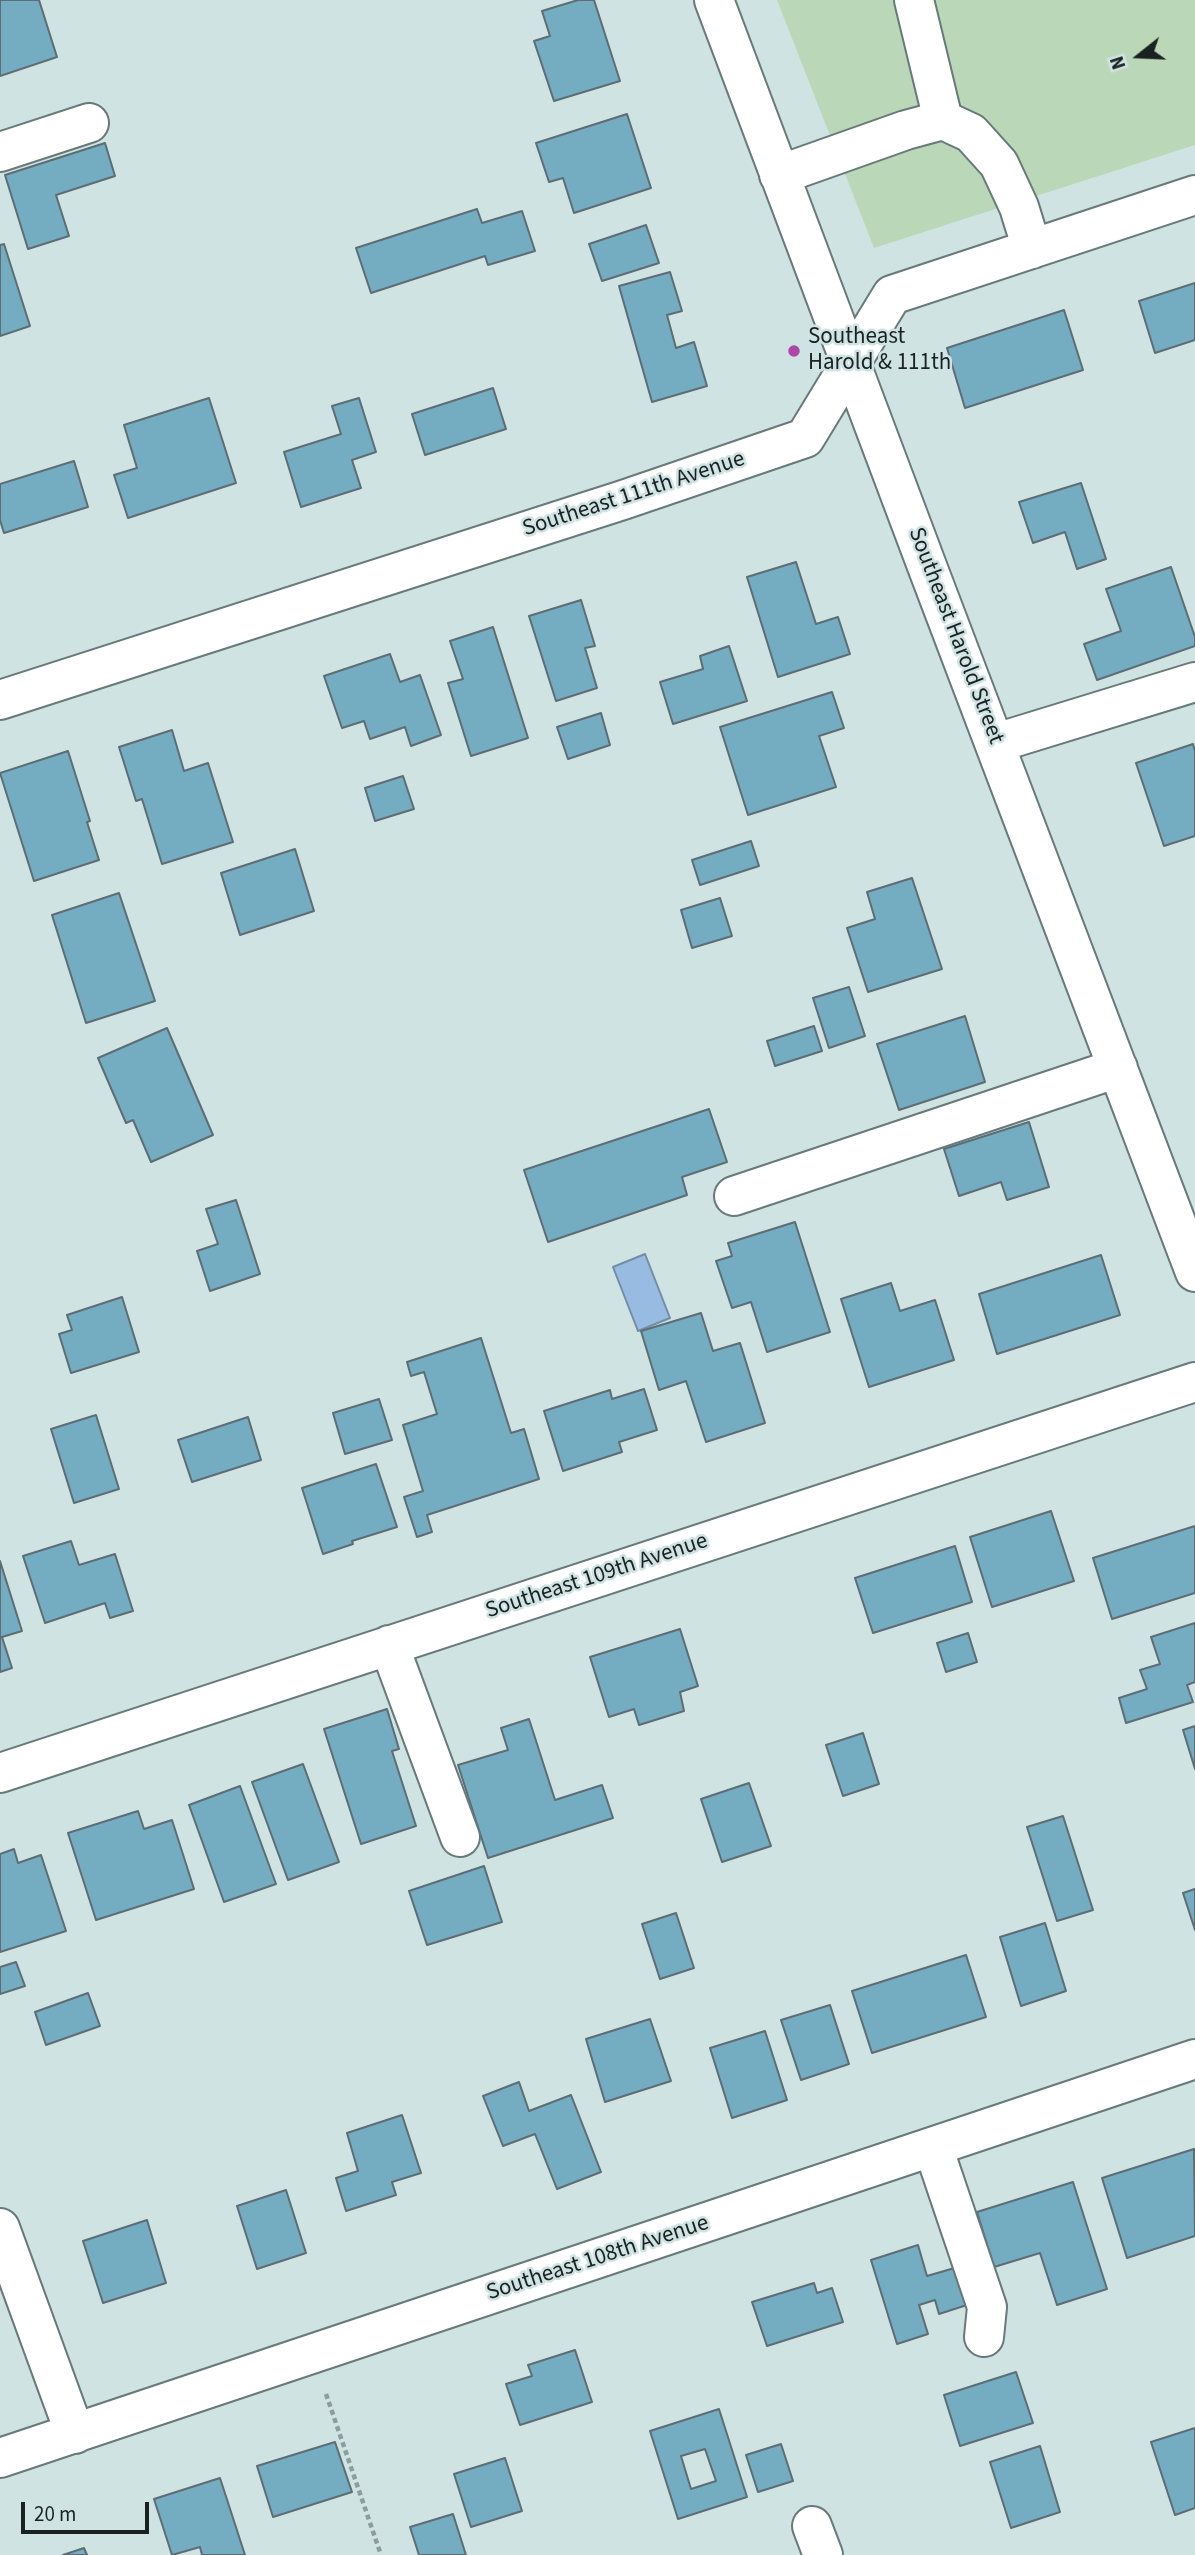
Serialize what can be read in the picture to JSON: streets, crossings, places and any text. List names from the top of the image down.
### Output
{
  "streets": {
    "street": [
      "Southeast 111th Avenue",
      "Southeast Harold Street",
      "Southeast 109th Avenue",
      "Southeast 108th Avenue"
    ]
  },
  "crossings": [
    ["Southeast 111th Avenue", "Southeast Harold Street"]
  ],
  "places": ["Southeast Harold & 111th"],
  "scale_bar": "20 m",
  "north": "left"
}
